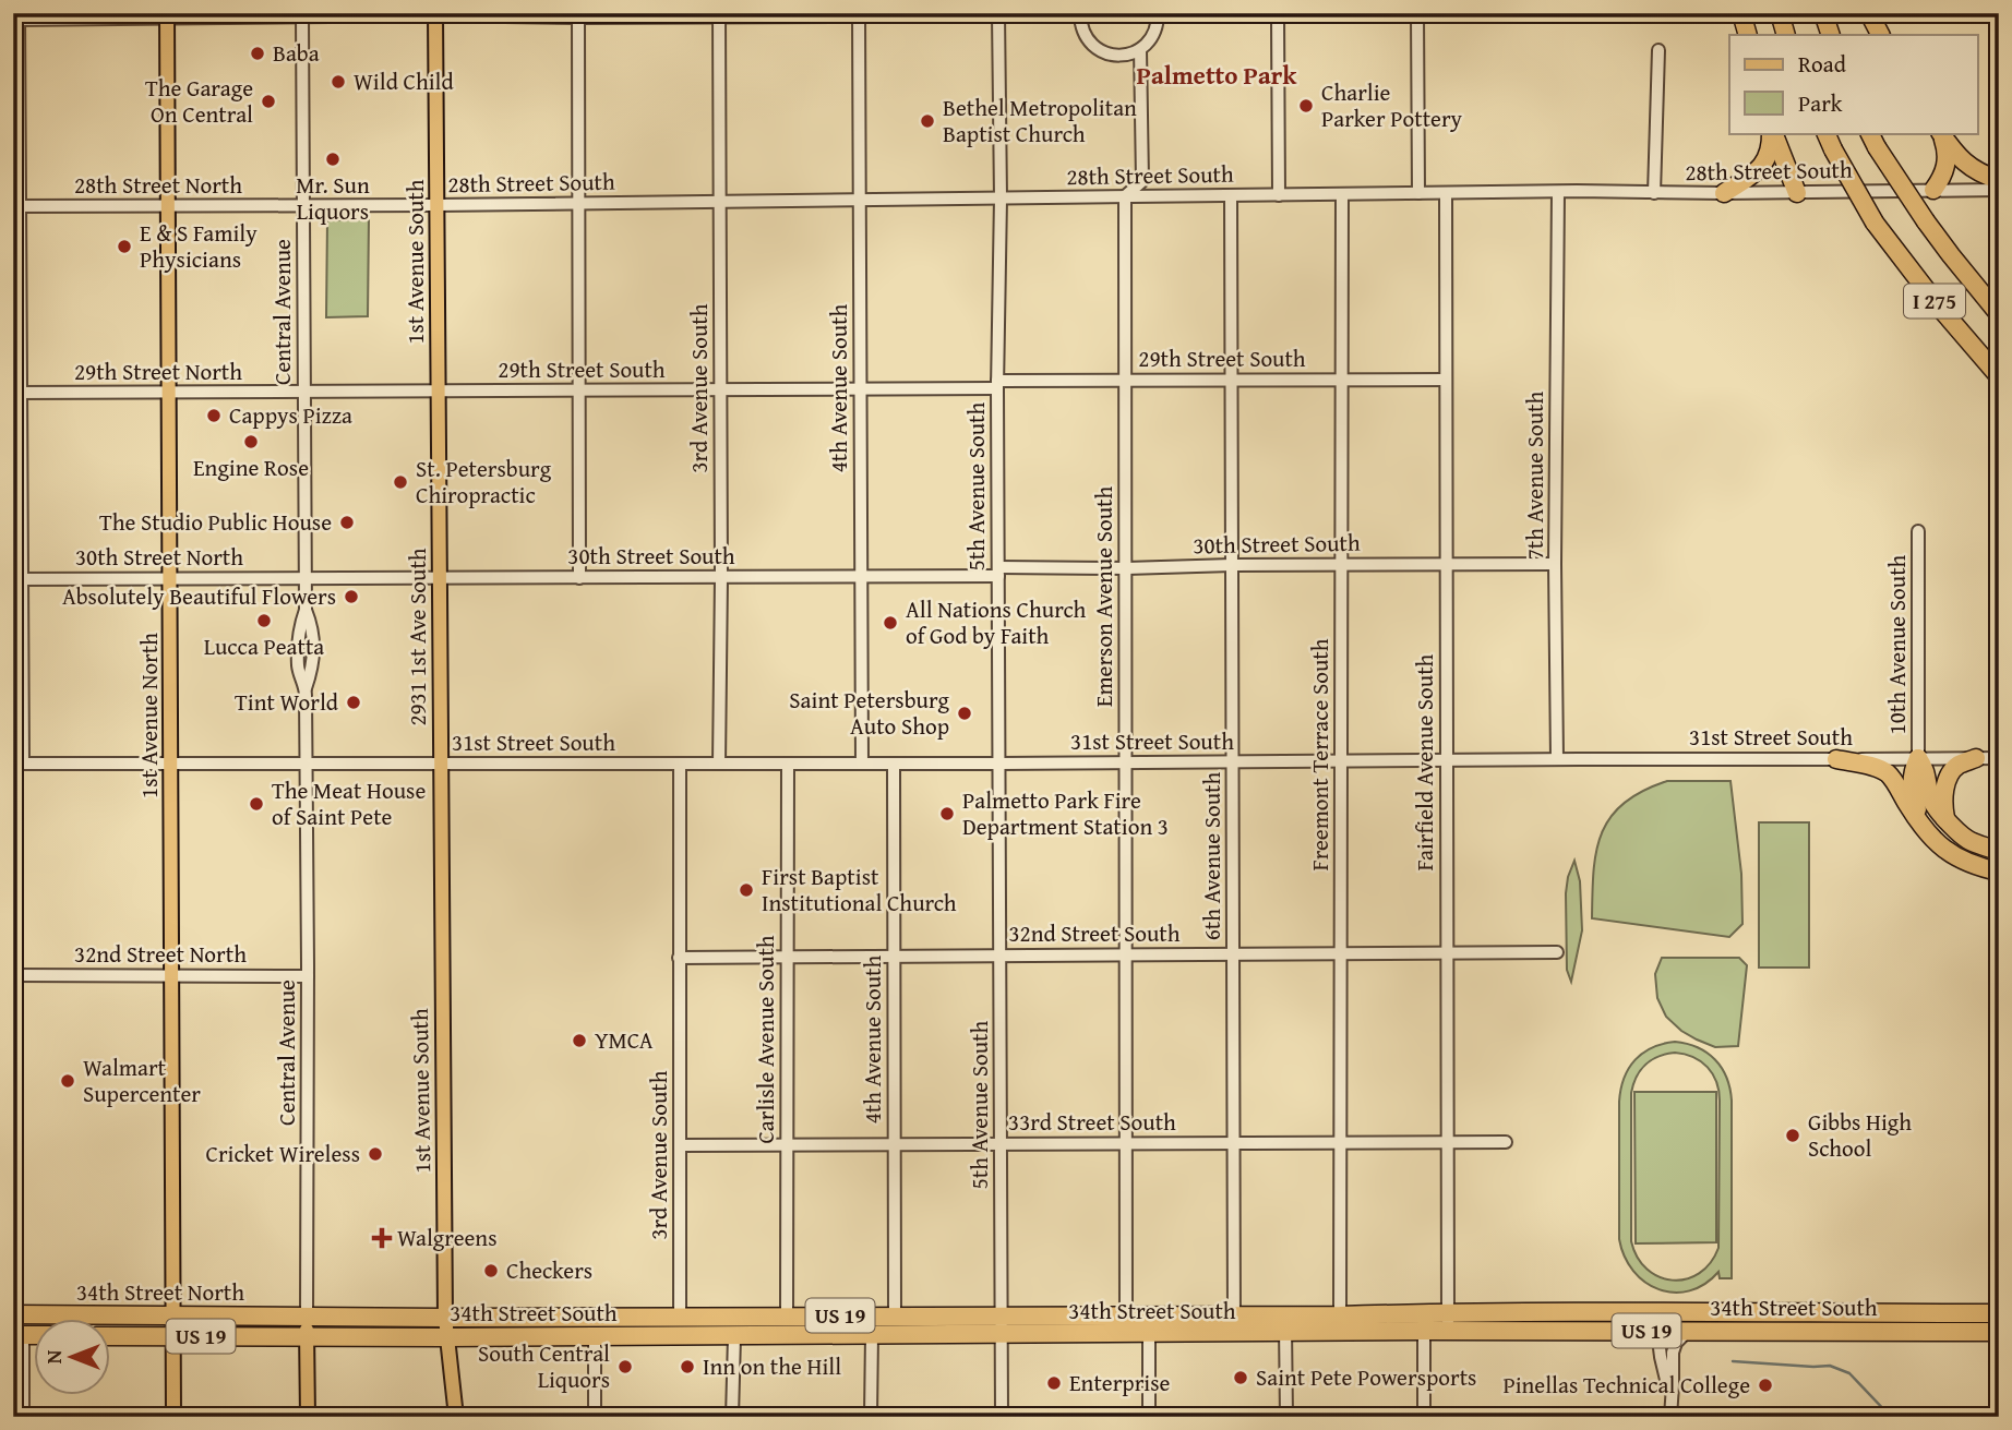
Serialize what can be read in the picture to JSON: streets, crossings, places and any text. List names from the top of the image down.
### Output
{
  "streets": {
    "highway": [
      "I 275",
      "34th Street North",
      "34th Street South",
      "US 19"
    ],
    "main road": [
      "1st Avenue South",
      "Central Avenue",
      "2931 1st Ave South",
      "1st Avenue North"
    ],
    "street": [
      "28th Street South",
      "28th Street North",
      "29th Street South",
      "29th Street North",
      "3rd Avenue South",
      "4th Avenue South",
      "7th Avenue South",
      "5th Avenue South",
      "30th Street South",
      "30th Street North",
      "Emerson Avenue South",
      "10th Avenue South",
      "31st Street South",
      "Freemont Terrace South",
      "Fairfield Avenue South",
      "6th Avenue South",
      "32nd Street South",
      "32nd Street North",
      "Carlisle Avenue South",
      "33rd Street South"
    ]
  },
  "crossings": [
    ["28th Street South", "28th Street North"],
    ["28th Street South", "1st Avenue South"],
    ["28th Street South", "Central Avenue"],
    ["28th Street South", "3rd Avenue South"],
    ["28th Street South", "4th Avenue South"],
    ["28th Street South", "7th Avenue South"],
    ["28th Street South", "5th Avenue South"],
    ["28th Street South", "Emerson Avenue South"],
    ["28th Street South", "Freemont Terrace South"],
    ["28th Street South", "Fairfield Avenue South"],
    ["28th Street South", "6th Avenue South"],
    ["28th Street North", "Central Avenue"],
    ["28th Street North", "1st Avenue North"],
    ["1st Avenue South", "29th Street South"],
    ["1st Avenue South", "2931 1st Ave South"],
    ["1st Avenue South", "31st Street South"],
    ["1st Avenue South", "34th Street South"],
    ["Central Avenue", "29th Street South"],
    ["Central Avenue", "29th Street North"],
    ["Central Avenue", "30th Street South"],
    ["Central Avenue", "30th Street North"],
    ["Central Avenue", "31st Street South"],
    ["Central Avenue", "32nd Street North"],
    ["Central Avenue", "34th Street North"],
    ["Central Avenue", "34th Street South"],
    ["29th Street South", "29th Street North"],
    ["29th Street South", "3rd Avenue South"],
    ["29th Street South", "4th Avenue South"],
    ["29th Street South", "5th Avenue South"],
    ["29th Street South", "Emerson Avenue South"],
    ["29th Street South", "Freemont Terrace South"],
    ["29th Street South", "Fairfield Avenue South"],
    ["29th Street South", "6th Avenue South"],
    ["29th Street North", "1st Avenue North"],
    ["3rd Avenue South", "30th Street South"],
    ["3rd Avenue South", "31st Street South"],
    ["3rd Avenue South", "32nd Street South"],
    ["3rd Avenue South", "33rd Street South"],
    ["3rd Avenue South", "34th Street South"],
    ["4th Avenue South", "30th Street South"],
    ["4th Avenue South", "31st Street South"],
    ["4th Avenue South", "32nd Street South"],
    ["4th Avenue South", "33rd Street South"],
    ["4th Avenue South", "34th Street South"],
    ["7th Avenue South", "30th Street South"],
    ["7th Avenue South", "31st Street South"],
    ["5th Avenue South", "30th Street South"],
    ["5th Avenue South", "31st Street South"],
    ["5th Avenue South", "32nd Street South"],
    ["5th Avenue South", "33rd Street South"],
    ["5th Avenue South", "34th Street South"],
    ["30th Street South", "30th Street North"],
    ["30th Street South", "Emerson Avenue South"],
    ["30th Street South", "2931 1st Ave South"],
    ["30th Street South", "Freemont Terrace South"],
    ["30th Street South", "Fairfield Avenue South"],
    ["30th Street South", "6th Avenue South"],
    ["30th Street North", "1st Avenue North"],
    ["Emerson Avenue South", "31st Street South"],
    ["Emerson Avenue South", "32nd Street South"],
    ["Emerson Avenue South", "33rd Street South"],
    ["Emerson Avenue South", "34th Street South"],
    ["2931 1st Ave South", "31st Street South"],
    ["10th Avenue South", "31st Street South"],
    ["1st Avenue North", "31st Street South"],
    ["1st Avenue North", "32nd Street North"],
    ["1st Avenue North", "34th Street North"],
    ["31st Street South", "Freemont Terrace South"],
    ["31st Street South", "Fairfield Avenue South"],
    ["31st Street South", "6th Avenue South"],
    ["31st Street South", "Carlisle Avenue South"],
    ["Freemont Terrace South", "32nd Street South"],
    ["Freemont Terrace South", "33rd Street South"],
    ["Freemont Terrace South", "34th Street South"],
    ["Fairfield Avenue South", "32nd Street South"],
    ["Fairfield Avenue South", "33rd Street South"],
    ["Fairfield Avenue South", "34th Street South"],
    ["6th Avenue South", "32nd Street South"],
    ["6th Avenue South", "33rd Street South"],
    ["6th Avenue South", "34th Street South"],
    ["32nd Street South", "Carlisle Avenue South"],
    ["Carlisle Avenue South", "33rd Street South"],
    ["Carlisle Avenue South", "34th Street South"],
    ["34th Street North", "34th Street South"]
  ],
  "districts": ["Palmetto Park"],
  "places": {
    "other": [
      "Baba",
      "Wild Child",
      "The Garage On Central",
      "Charlie Parker Pottery",
      "Bethel Metropolitan Baptist Church",
      "Mr. Sun Liquors",
      "E & S Family Physicians",
      "Cappys Pizza",
      "Engine Rose",
      "St. Petersburg Chiropractic",
      "The Studio Public House",
      "Absolutely Beautiful Flowers",
      "Lucca Peatta",
      "All Nations Church of God by Faith",
      "Tint World",
      "Saint Petersburg Auto Shop",
      "The Meat House of Saint Pete",
      "Palmetto Park Fire Department Station 3",
      "First Baptist Institutional Church",
      "YMCA",
      "Walmart Supercenter",
      "Gibbs High School",
      "Cricket Wireless",
      "Checkers",
      "South Central Liquors",
      "Inn on the Hill",
      "Saint Pete Powersports",
      "Enterprise",
      "Pinellas Technical College"
    ],
    "health": ["Walgreens"]
  },
  "legend": ["Road", "Park"],
  "north": "left"
}
